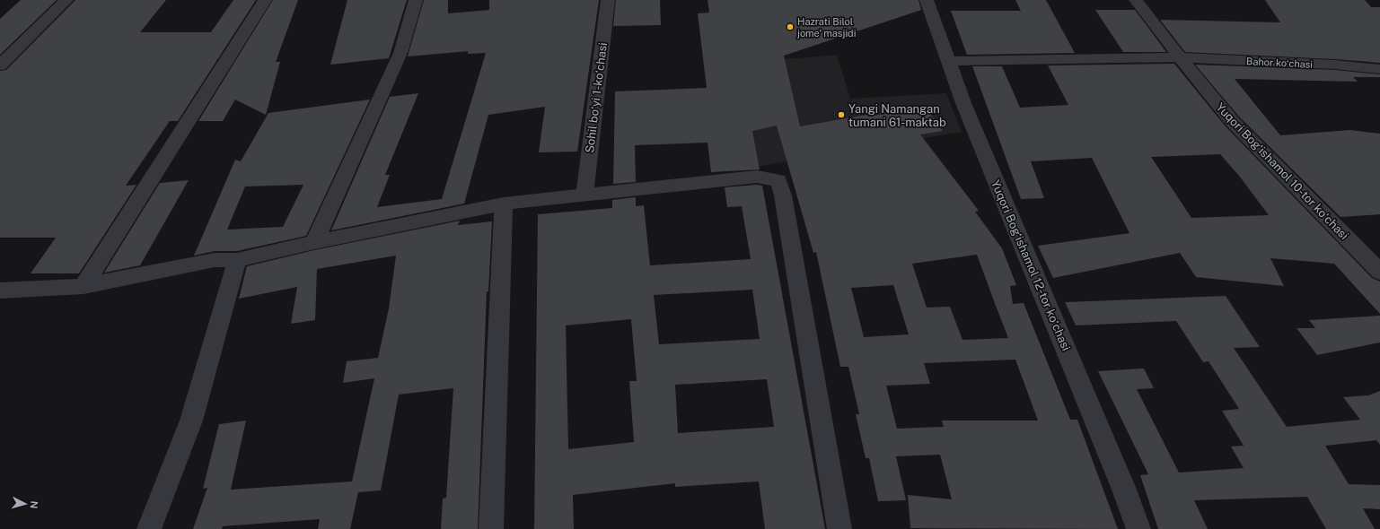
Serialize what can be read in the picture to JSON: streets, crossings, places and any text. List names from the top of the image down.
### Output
{
  "streets": {
    "street": [
      "Bahor koʻchasi",
      "Sohil boʻyi 1-koʻchasi",
      "Yuqori Bogʻishamol 10-tor koʻchasi",
      "Yuqori Bogʻishamol 12-tor koʻchasi"
    ]
  },
  "crossings": [
    ["Bahor koʻchasi", "Yuqori Bogʻishamol 10-tor koʻchasi"],
    ["Bahor koʻchasi", "Yuqori Bogʻishamol 12-tor koʻchasi"]
  ],
  "places": ["Hazrati Bilol jome’ masjidi", "Yangi Namangan tumani 61-maktab"],
  "north": "right"
}
